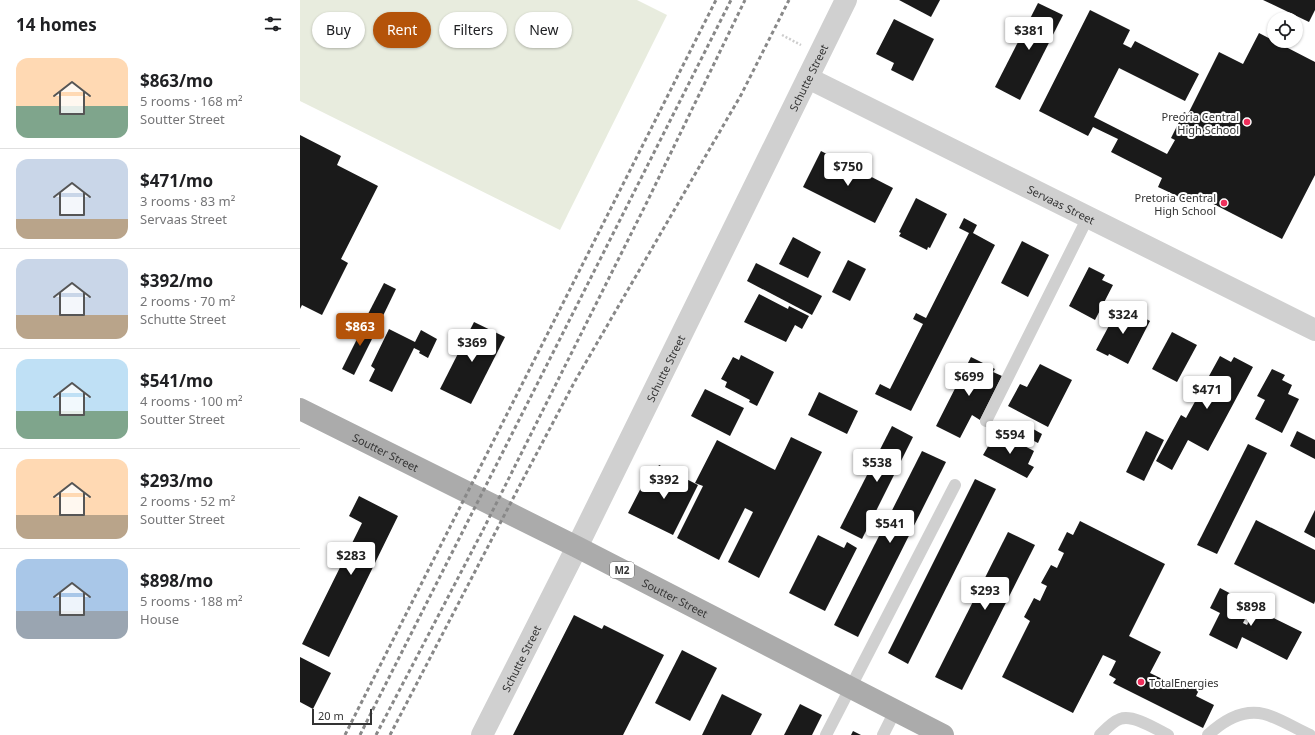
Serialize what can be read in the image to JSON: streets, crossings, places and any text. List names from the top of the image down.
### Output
{
  "streets": {
    "main road": ["Soutter Street", "M2"],
    "street": ["Schutte Street", "Servaas Street"]
  },
  "crossings": [
    ["Schutte Street", "Servaas Street"],
    ["Schutte Street", "Soutter Street"]
  ],
  "places": ["Preoria Central High School", "Pretoria Central High School", "TotalEnergies"],
  "scale_bar": "20 m",
  "page": {
    "heading": "14 homes",
    "chip": [
      "Buy",
      "Rent",
      "Filters",
      "New"
    ],
    "price": [
      "$381",
      "$750",
      "$324",
      "$863",
      "$369",
      "$699",
      "$471",
      "$594",
      "$538",
      "$392",
      "$541",
      "$283",
      "$293",
      "$898"
    ],
    "list": [
      {
        "name": "$863/mo",
        "note": "5 rooms · 168 m² · Soutter Street"
      },
      {
        "name": "$471/mo",
        "note": "3 rooms · 83 m² · Servaas Street"
      },
      {
        "name": "$392/mo",
        "note": "2 rooms · 70 m² · Schutte Street"
      },
      {
        "name": "$541/mo",
        "note": "4 rooms · 100 m² · Soutter Street"
      },
      {
        "name": "$293/mo",
        "note": "2 rooms · 52 m² · Soutter Street"
      },
      {
        "name": "$898/mo",
        "note": "5 rooms · 188 m² · House"
      }
    ],
    "scale": "20 m"
  }
}
